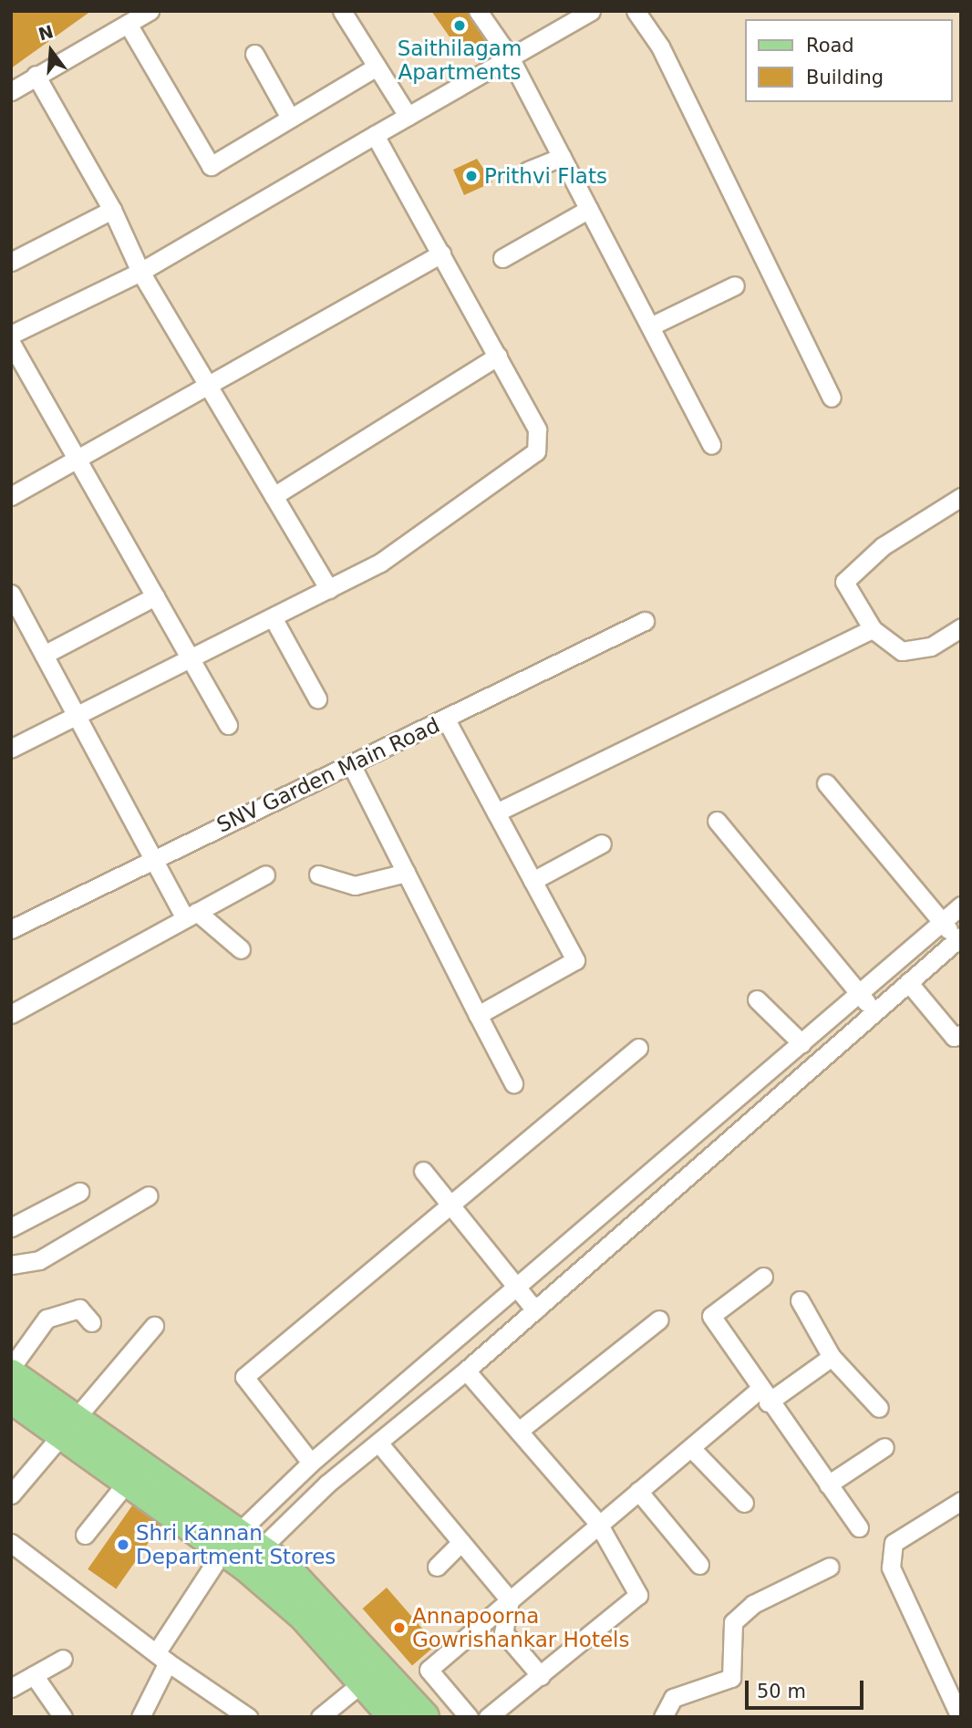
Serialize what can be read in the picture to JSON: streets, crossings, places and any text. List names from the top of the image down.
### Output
{
  "streets": {
    "street": ["SNV Garden Main Road"]
  },
  "places": [
    "Saithilagam Apartments",
    "Prithvi Flats",
    "Shri Kannan Department Stores",
    "Annapoorna Gowrishankar Hotels"
  ],
  "legend": ["Road", "Building"],
  "scale_bar": "50 m",
  "north": "top"
}
